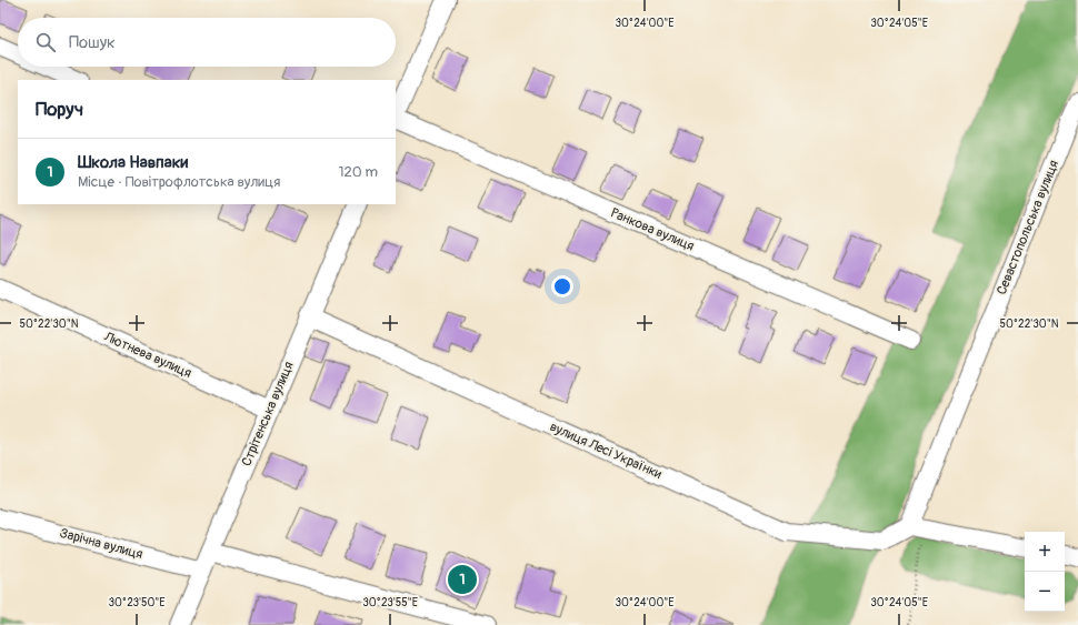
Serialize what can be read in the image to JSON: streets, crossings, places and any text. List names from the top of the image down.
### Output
{
  "streets": {
    "street": [
      "Севастопольська вулиця",
      "Ранкова вулиця",
      "Лютнева вулиця",
      "Стрітенська вулиця",
      "вулиця Лесі Українки",
      "Зарічна вулиця"
    ]
  },
  "crossings": [
    ["Севастопольська вулиця", "вулиця Лесі Українки"],
    ["Лютнева вулиця", "Стрітенська вулиця"],
    ["Стрітенська вулиця", "вулиця Лесі Українки"],
    ["Стрітенська вулиця", "Зарічна вулиця"]
  ],
  "page": {
    "search": "Пошук",
    "heading": "Поруч",
    "list": [
      {
        "mark": "1",
        "name": "Школа Навпаки",
        "note": "Місце · Повітрофлотська вулиця",
        "value": "120 m"
      }
    ],
    "map_buttons": ["+", "−"],
    "pins": "1"
  },
  "coordinates": [
    "30°24'00\"E",
    "30°24'05\"E",
    "50°22'30\"N",
    "30°23'50\"E",
    "30°23'55\"E"
  ]
}
